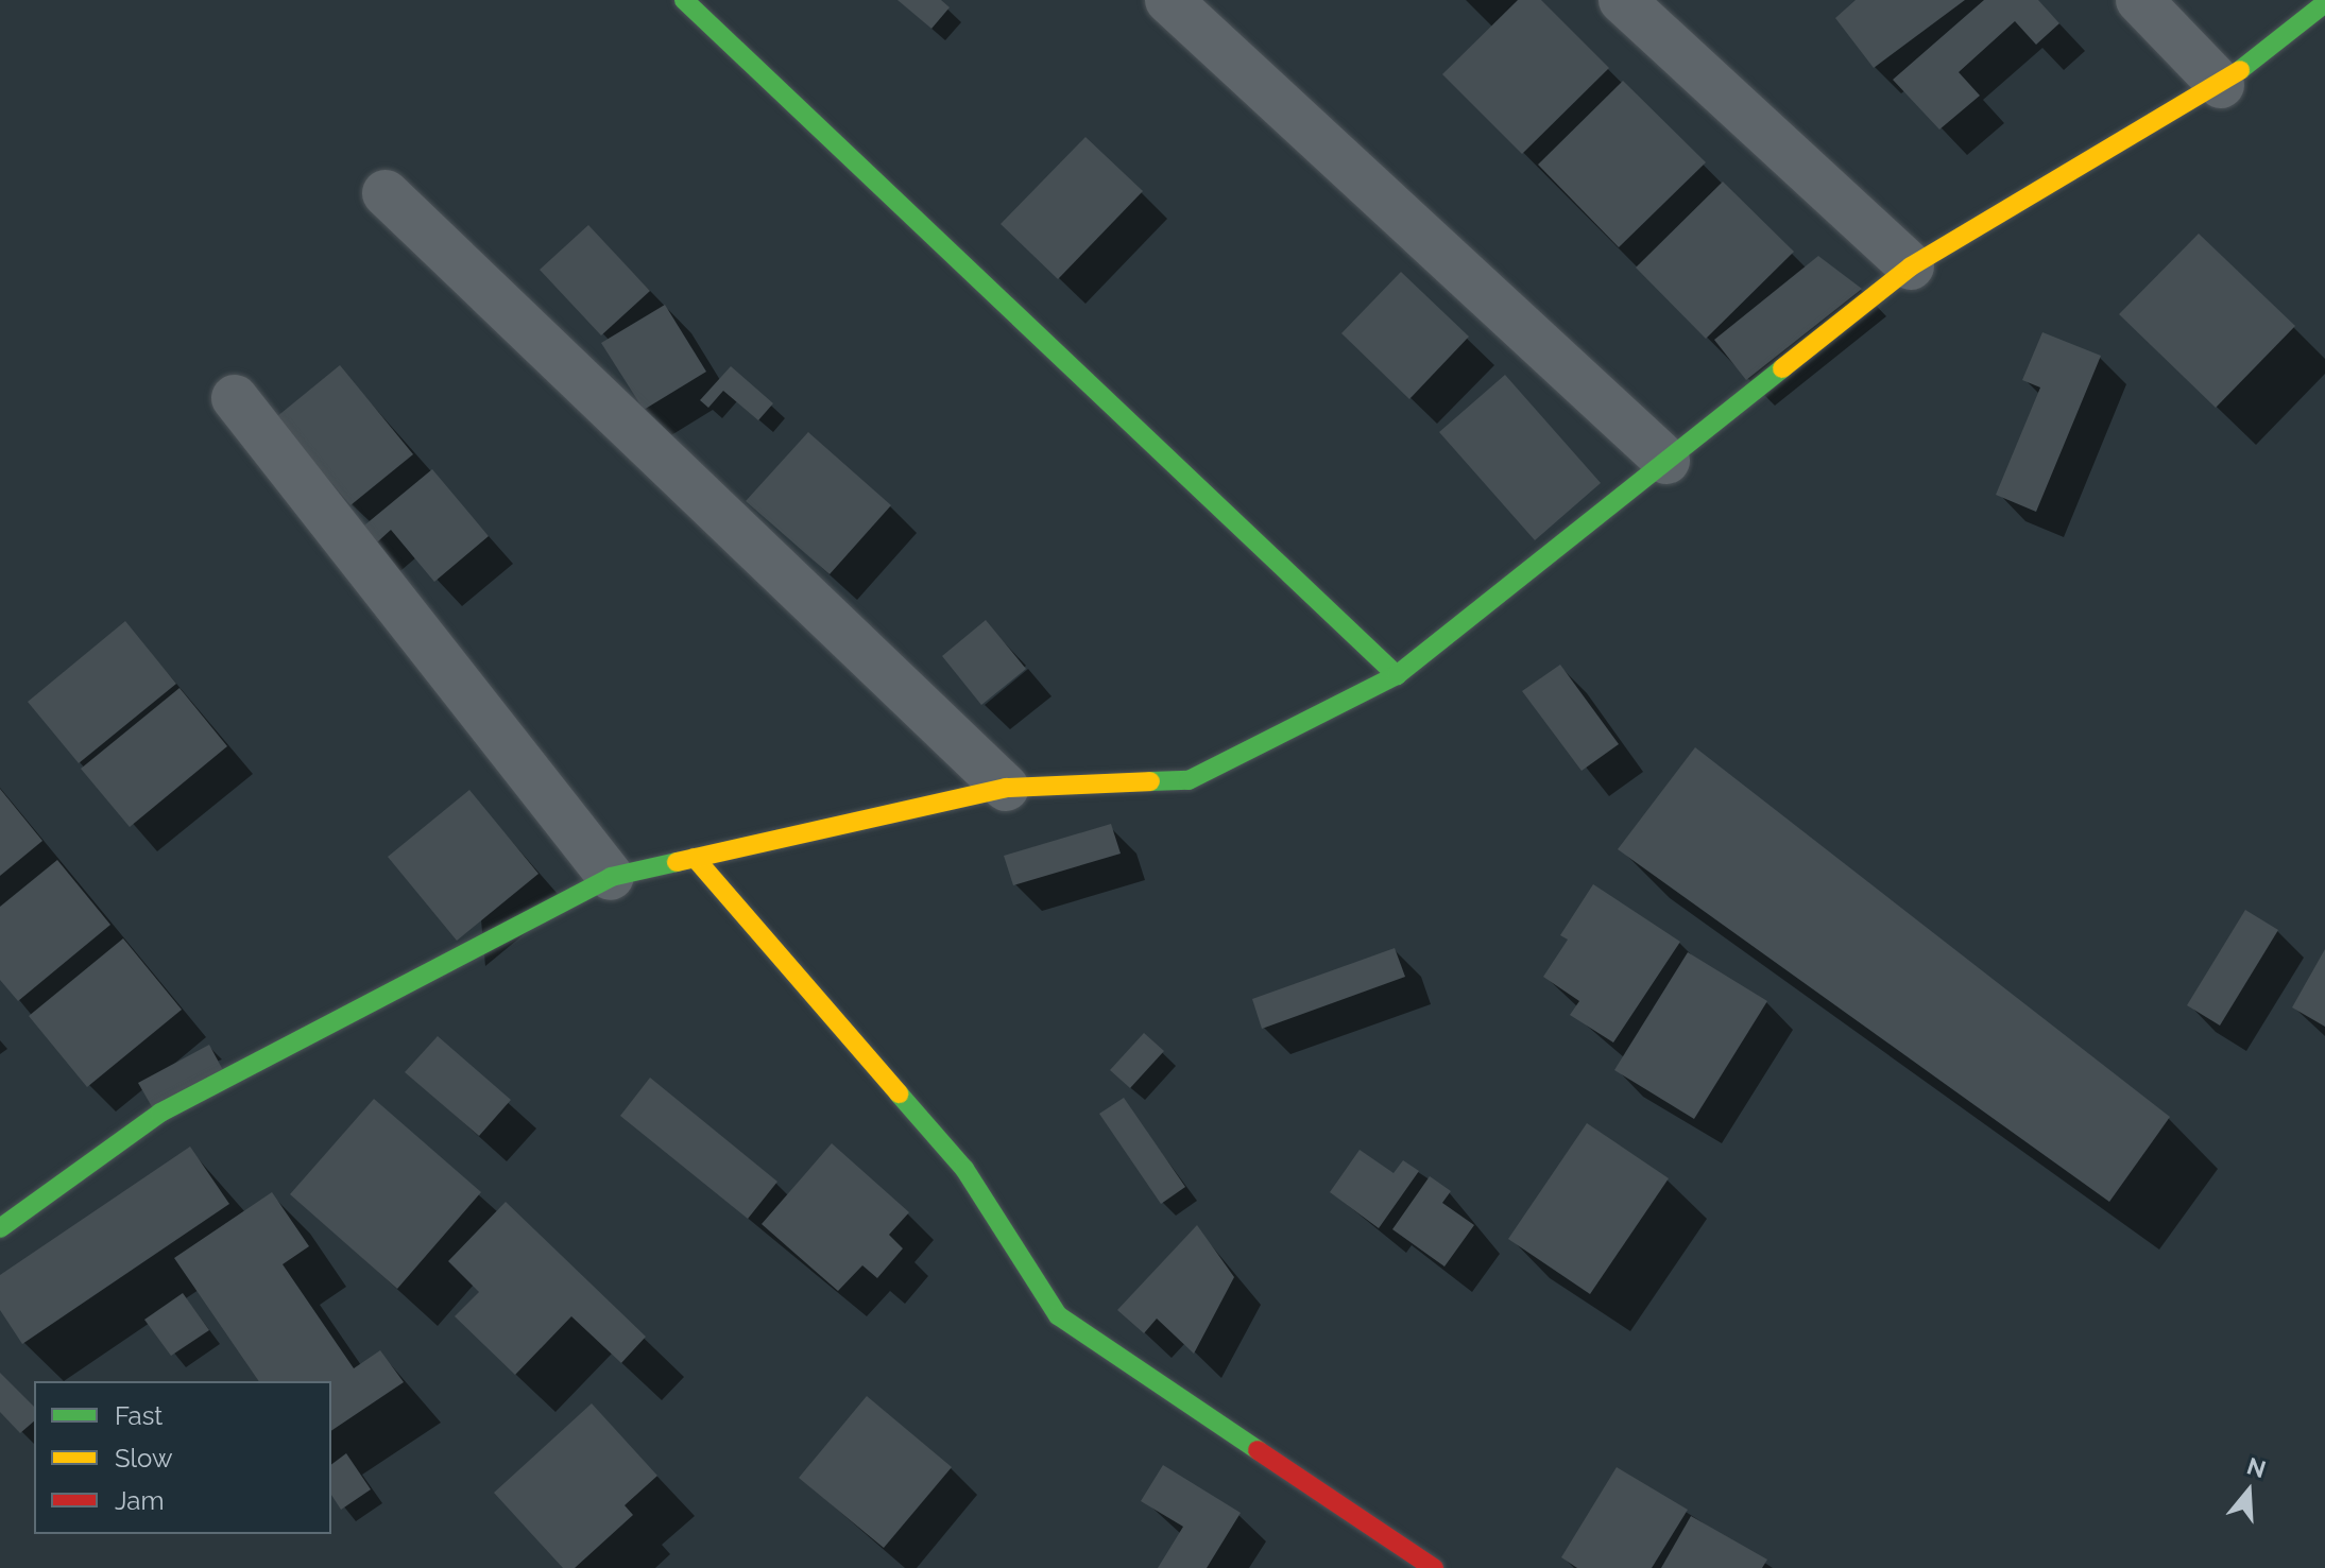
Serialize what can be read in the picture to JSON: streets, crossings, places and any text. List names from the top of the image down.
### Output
{
  "legend": ["Fast", "Slow", "Jam"],
  "north": "top"
}
